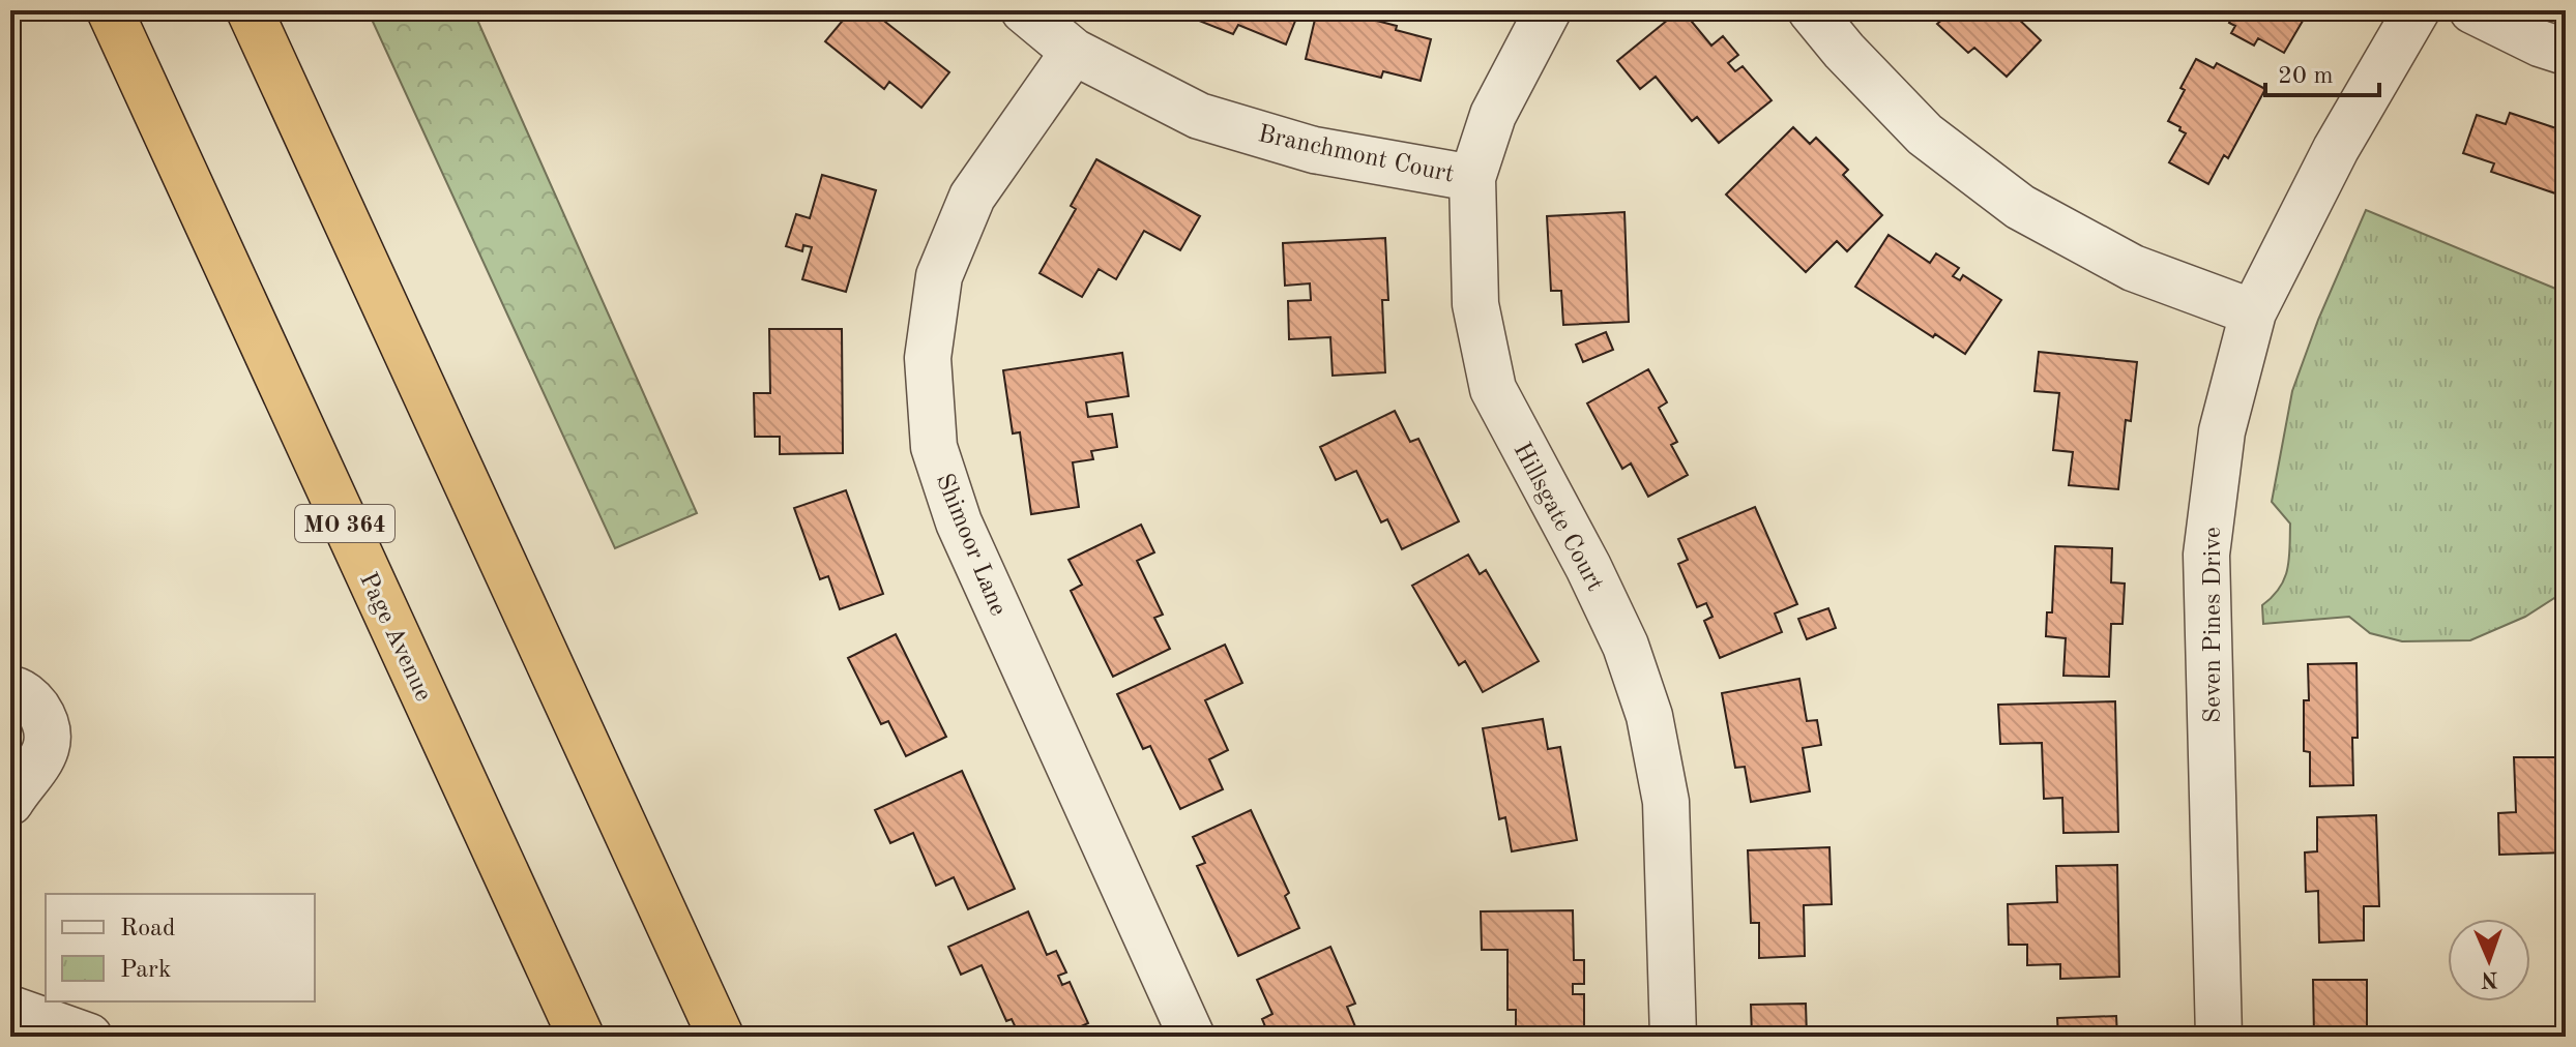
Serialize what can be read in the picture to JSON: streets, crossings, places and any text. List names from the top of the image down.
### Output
{
  "streets": {
    "highway": ["MO 364", "Page Avenue"],
    "street": [
      "Branchmont Court",
      "Hillsgate Court",
      "Shimoor Lane",
      "Seven Pines Drive"
    ]
  },
  "crossings": [
    ["Branchmont Court", "Hillsgate Court"],
    ["Branchmont Court", "Shimoor Lane"]
  ],
  "legend": ["Road", "Park"],
  "scale_bar": "20 m",
  "north": "bottom"
}
